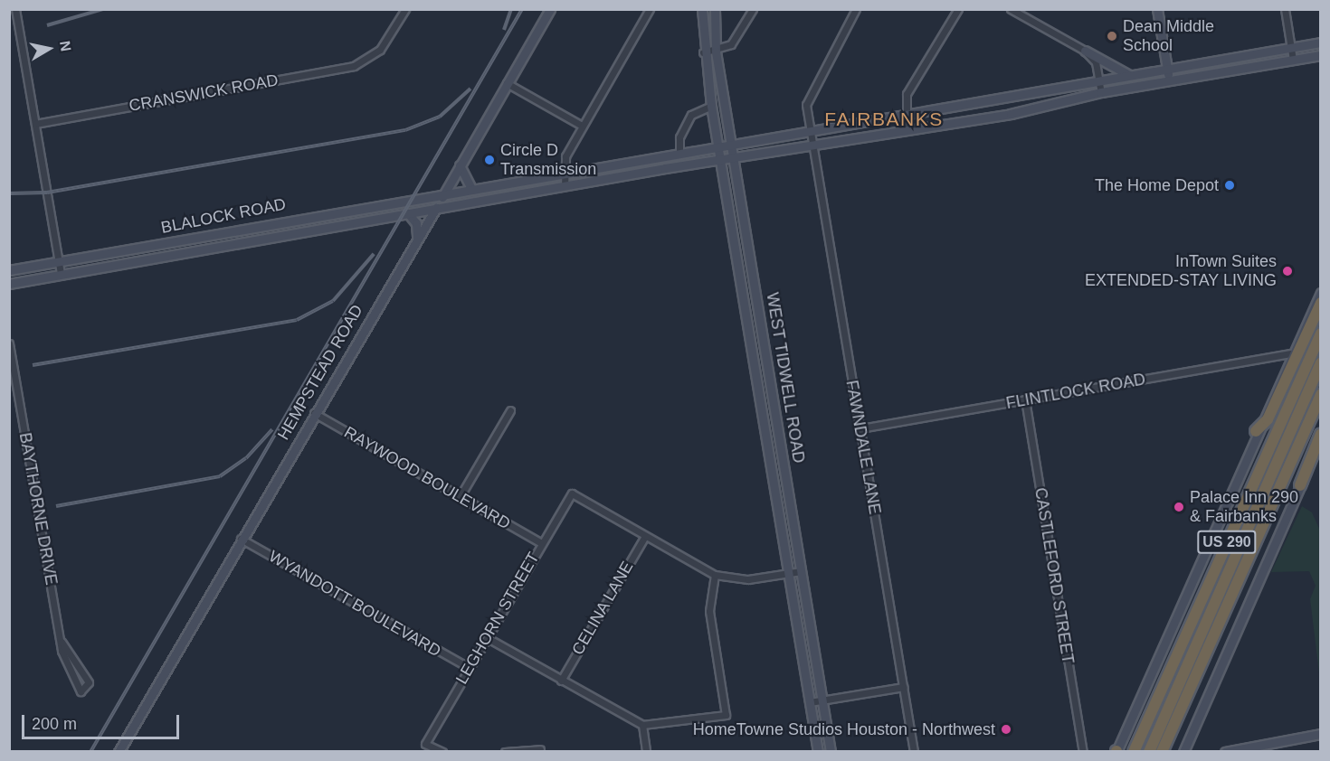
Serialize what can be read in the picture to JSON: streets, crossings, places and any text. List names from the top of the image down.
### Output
{
  "streets": {
    "highway": ["US 290"],
    "main road": ["BLALOCK ROAD", "HEMPSTEAD ROAD", "WEST TIDWELL ROAD"],
    "street": [
      "CRANSWICK ROAD",
      "FLINTLOCK ROAD",
      "FAWNDALE LANE",
      "RAYWOOD BOULEVARD",
      "BAYTHORNE DRIVE",
      "CASTLEFORD STREET",
      "WYANDOTT BOULEVARD",
      "CELINA LANE",
      "LEGHORN STREET"
    ]
  },
  "crossings": [
    ["BLALOCK ROAD", "HEMPSTEAD ROAD"],
    ["BLALOCK ROAD", "WEST TIDWELL ROAD"],
    ["BLALOCK ROAD", "FAWNDALE LANE"],
    ["HEMPSTEAD ROAD", "RAYWOOD BOULEVARD"],
    ["HEMPSTEAD ROAD", "WYANDOTT BOULEVARD"],
    ["FLINTLOCK ROAD", "FAWNDALE LANE"],
    ["FLINTLOCK ROAD", "CASTLEFORD STREET"],
    ["RAYWOOD BOULEVARD", "LEGHORN STREET"],
    ["WYANDOTT BOULEVARD", "LEGHORN STREET"],
    ["CELINA LANE", "LEGHORN STREET"]
  ],
  "districts": ["FAIRBANKS"],
  "places": [
    "Dean Middle School",
    "Circle D Transmission",
    "The Home Depot",
    "InTown Suites EXTENDED-STAY LIVING",
    "Palace Inn 290 & Fairbanks",
    "HomeTowne Studios Houston - Northwest"
  ],
  "scale_bar": "200 m",
  "north": "right"
}
